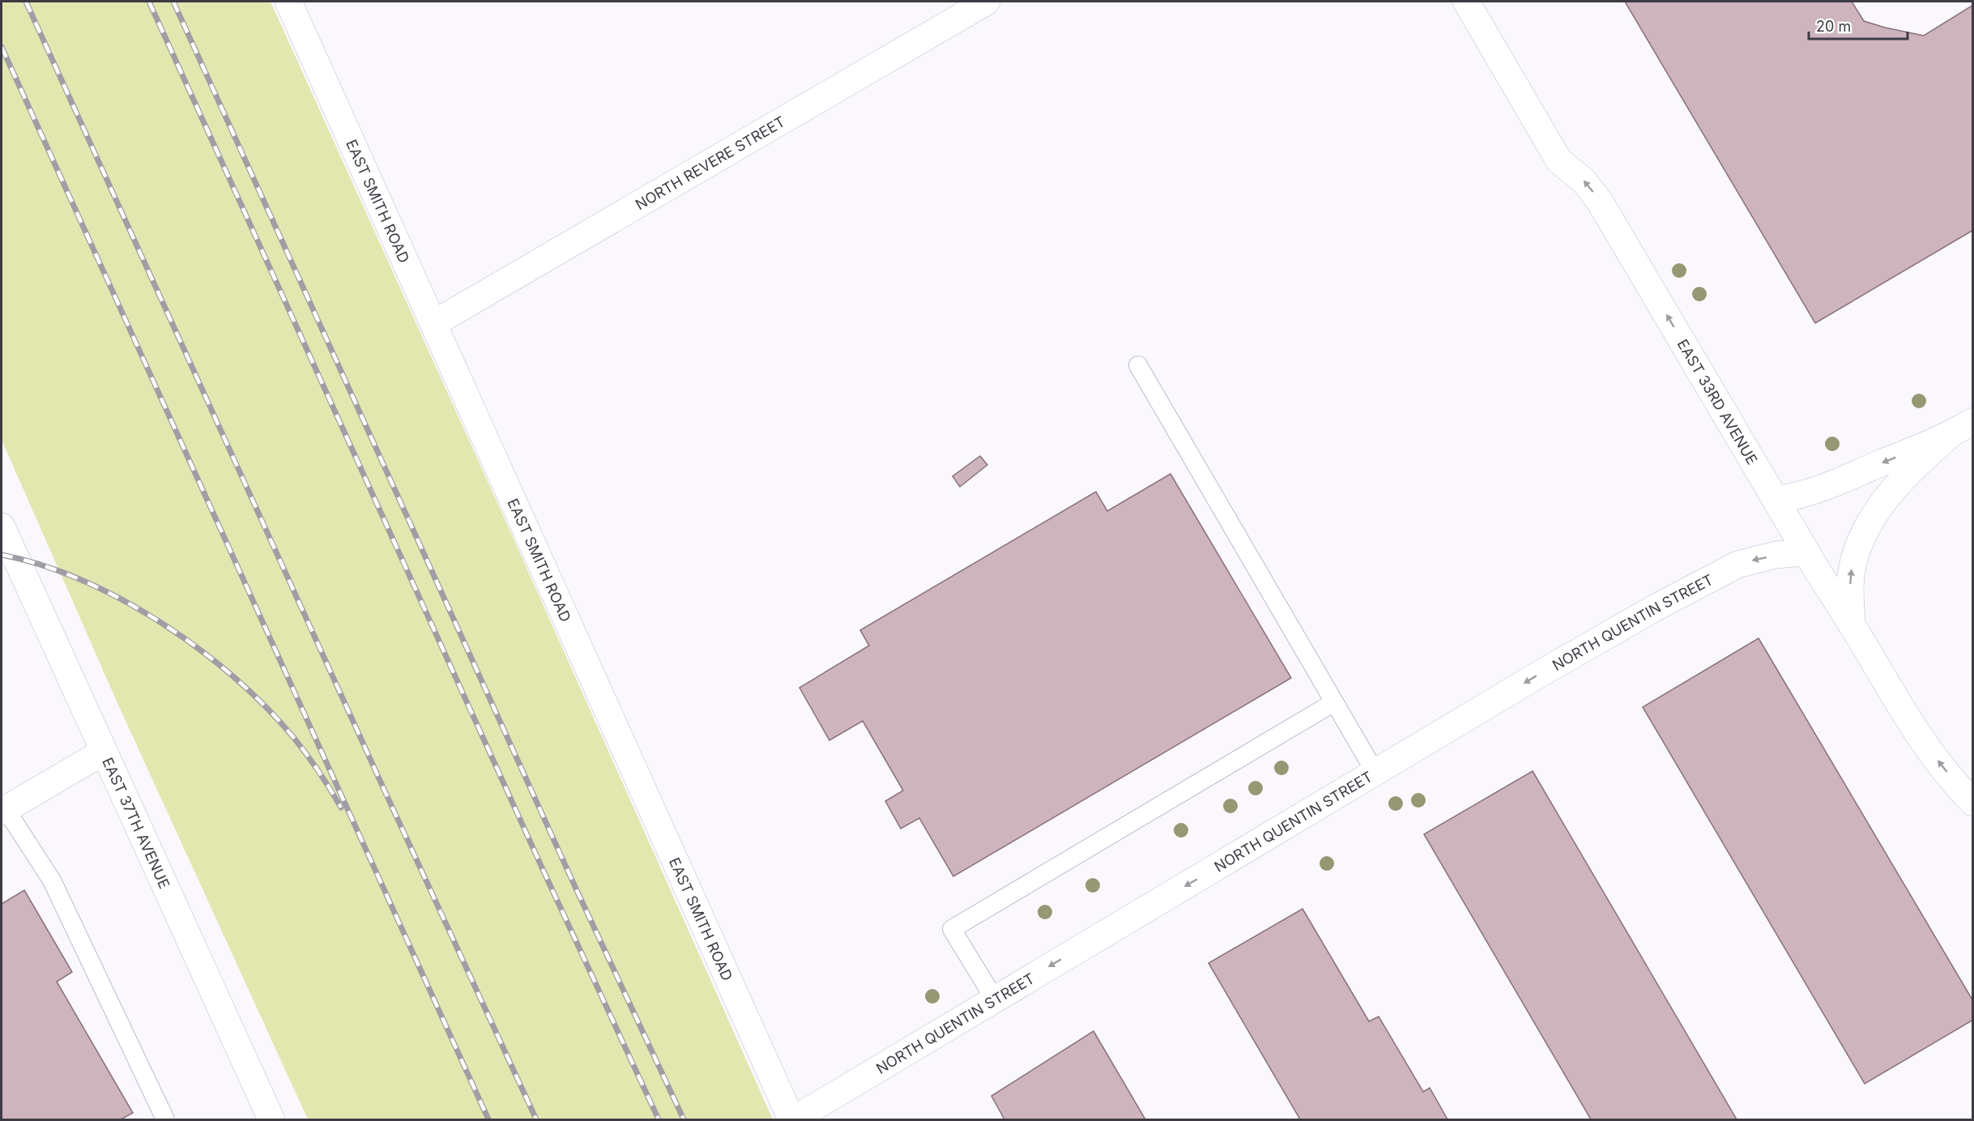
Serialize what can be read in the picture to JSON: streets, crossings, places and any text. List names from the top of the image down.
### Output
{
  "streets": {
    "street": [
      "NORTH REVERE STREET",
      "EAST SMITH ROAD",
      "EAST 33RD AVENUE",
      "NORTH QUENTIN STREET",
      "EAST 37TH AVENUE"
    ]
  },
  "crossings": [
    ["NORTH REVERE STREET", "EAST SMITH ROAD"],
    ["EAST SMITH ROAD", "NORTH QUENTIN STREET"],
    ["EAST 33RD AVENUE", "NORTH QUENTIN STREET"]
  ],
  "one_way": ["EAST 33RD AVENUE", "NORTH QUENTIN STREET"],
  "scale_bar": "20 m"
}
